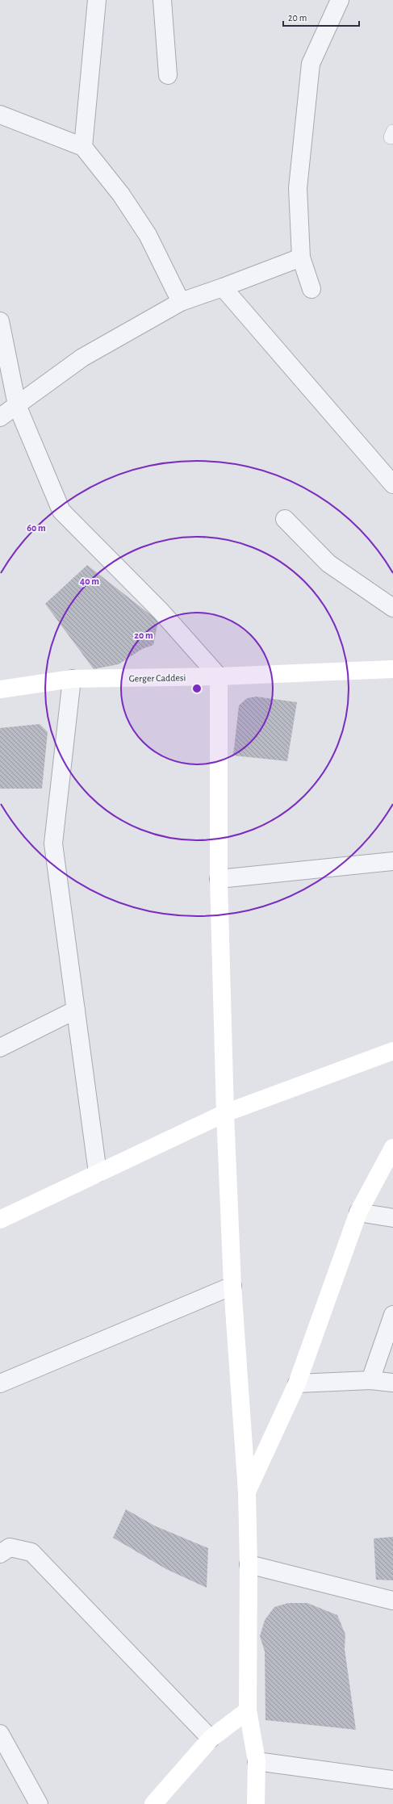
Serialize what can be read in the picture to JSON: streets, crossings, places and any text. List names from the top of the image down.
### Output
{
  "streets": {
    "street": ["Gerger Caddesi"]
  },
  "scale_bar": "20 m",
  "rings": ["60 m", "40 m", "20 m"]
}
